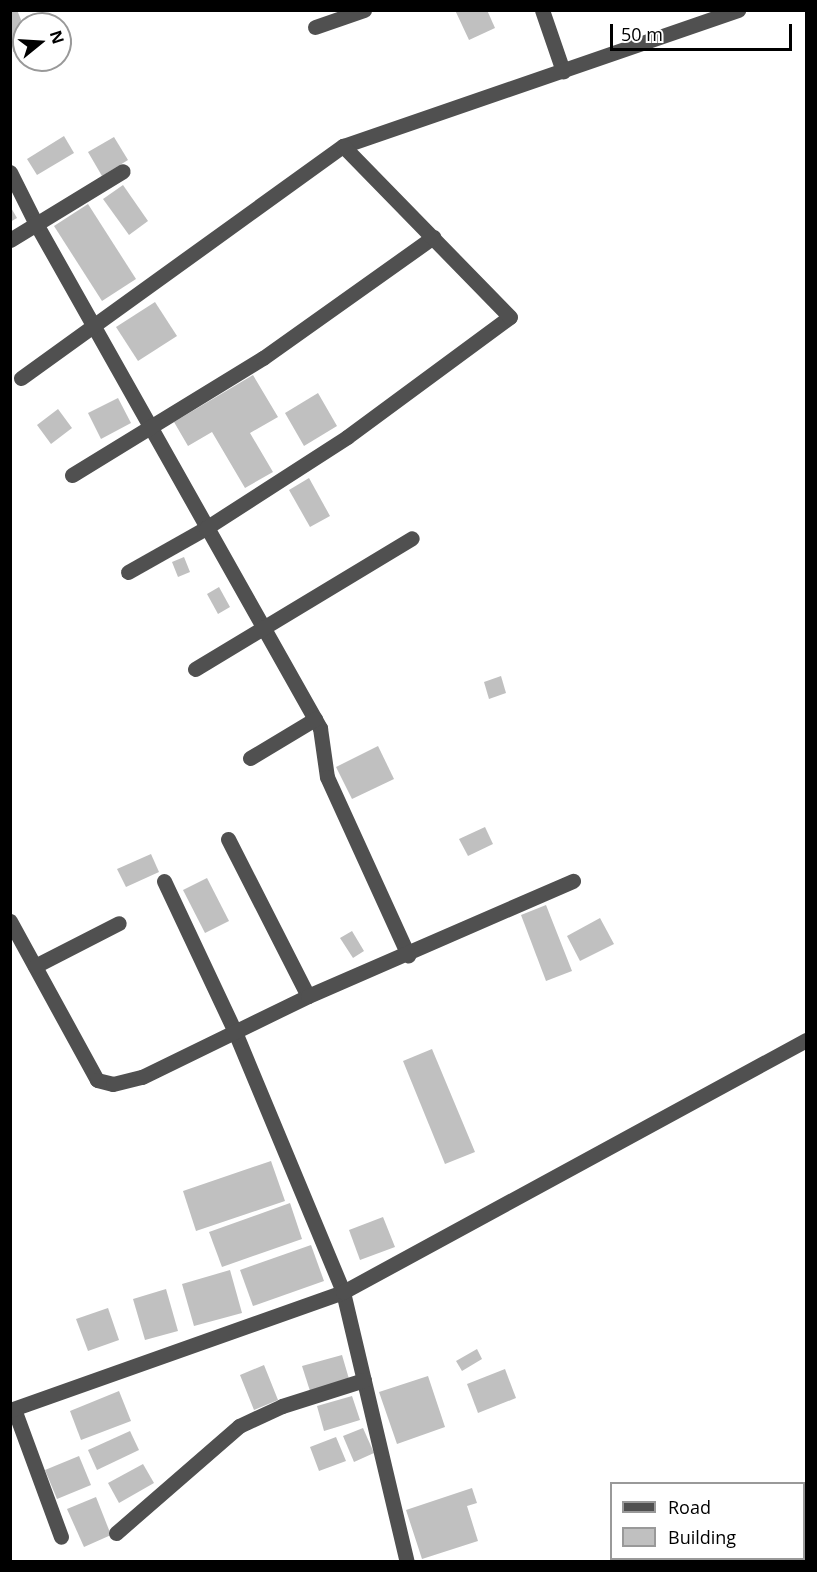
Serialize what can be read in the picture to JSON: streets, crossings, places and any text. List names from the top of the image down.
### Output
{
  "legend": ["Road", "Building"],
  "scale_bar": "50 m",
  "north": "right"
}
